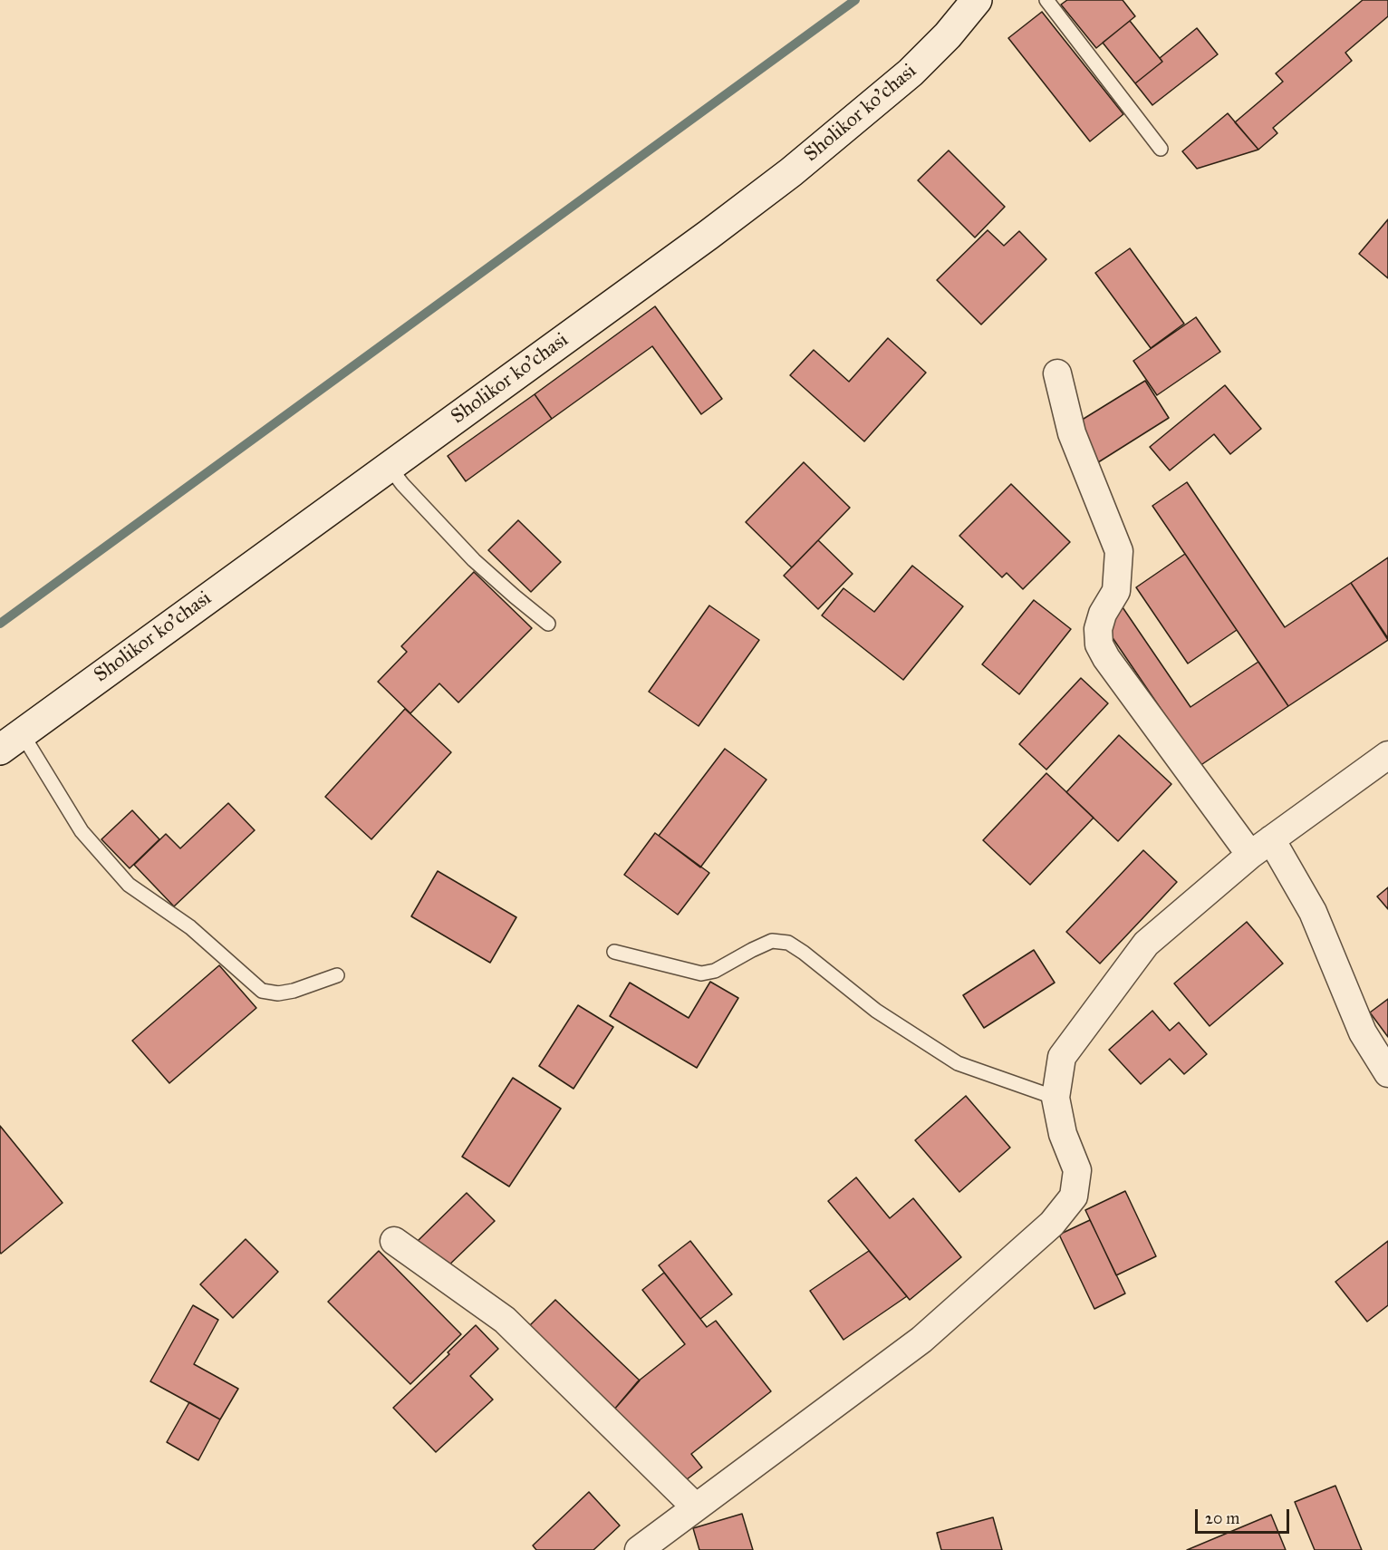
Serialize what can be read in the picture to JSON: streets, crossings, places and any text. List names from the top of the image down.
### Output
{
  "streets": {
    "street": ["Sholikor ko'chasi"]
  },
  "scale_bar": "20 m"
}
